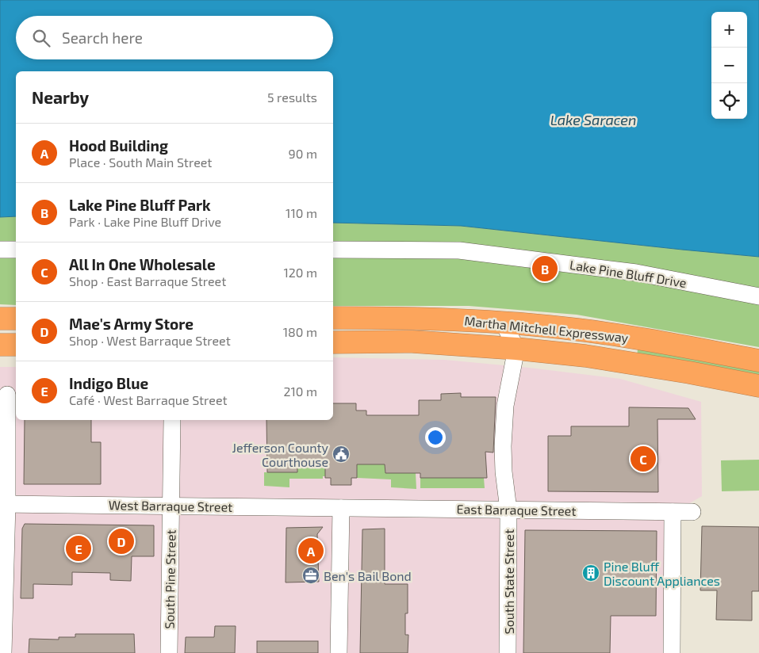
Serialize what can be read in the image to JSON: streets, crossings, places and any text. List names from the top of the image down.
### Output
{
  "streets": {
    "highway": ["Martha Mitchell Expressway"],
    "street": [
      "Lake Pine Bluff Drive",
      "West Barraque Street",
      "East Barraque Street",
      "South Pine Street",
      "South State Street"
    ]
  },
  "crossings": [
    ["Martha Mitchell Expressway", "South State Street"],
    ["West Barraque Street", "East Barraque Street"],
    ["West Barraque Street", "South Pine Street"],
    ["East Barraque Street", "South State Street"]
  ],
  "water": ["Lake Saracen"],
  "places": {
    "public building": ["Jefferson County Courthouse"],
    "building": ["Pine Bluff Discount Appliances"],
    "office": ["Ben's Bail Bond"]
  },
  "page": {
    "map_buttons": ["+", "−"],
    "search": "Search here",
    "heading": ["Nearby", "5 results"],
    "list": [
      {
        "mark": "A",
        "name": "Hood Building",
        "note": "Place · South Main Street",
        "value": "90 m"
      },
      {
        "mark": "B",
        "name": "Lake Pine Bluff Park",
        "note": "Park · Lake Pine Bluff Drive",
        "value": "110 m"
      },
      {
        "mark": "C",
        "name": "All In One Wholesale",
        "note": "Shop · East Barraque Street",
        "value": "120 m"
      },
      {
        "mark": "D",
        "name": "Mae's Army Store",
        "note": "Shop · West Barraque Street",
        "value": "180 m"
      },
      {
        "mark": "E",
        "name": "Indigo Blue",
        "note": "Café · West Barraque Street",
        "value": "210 m"
      }
    ],
    "pins": [
      "B",
      "C",
      "D",
      "E",
      "A"
    ]
  }
}
